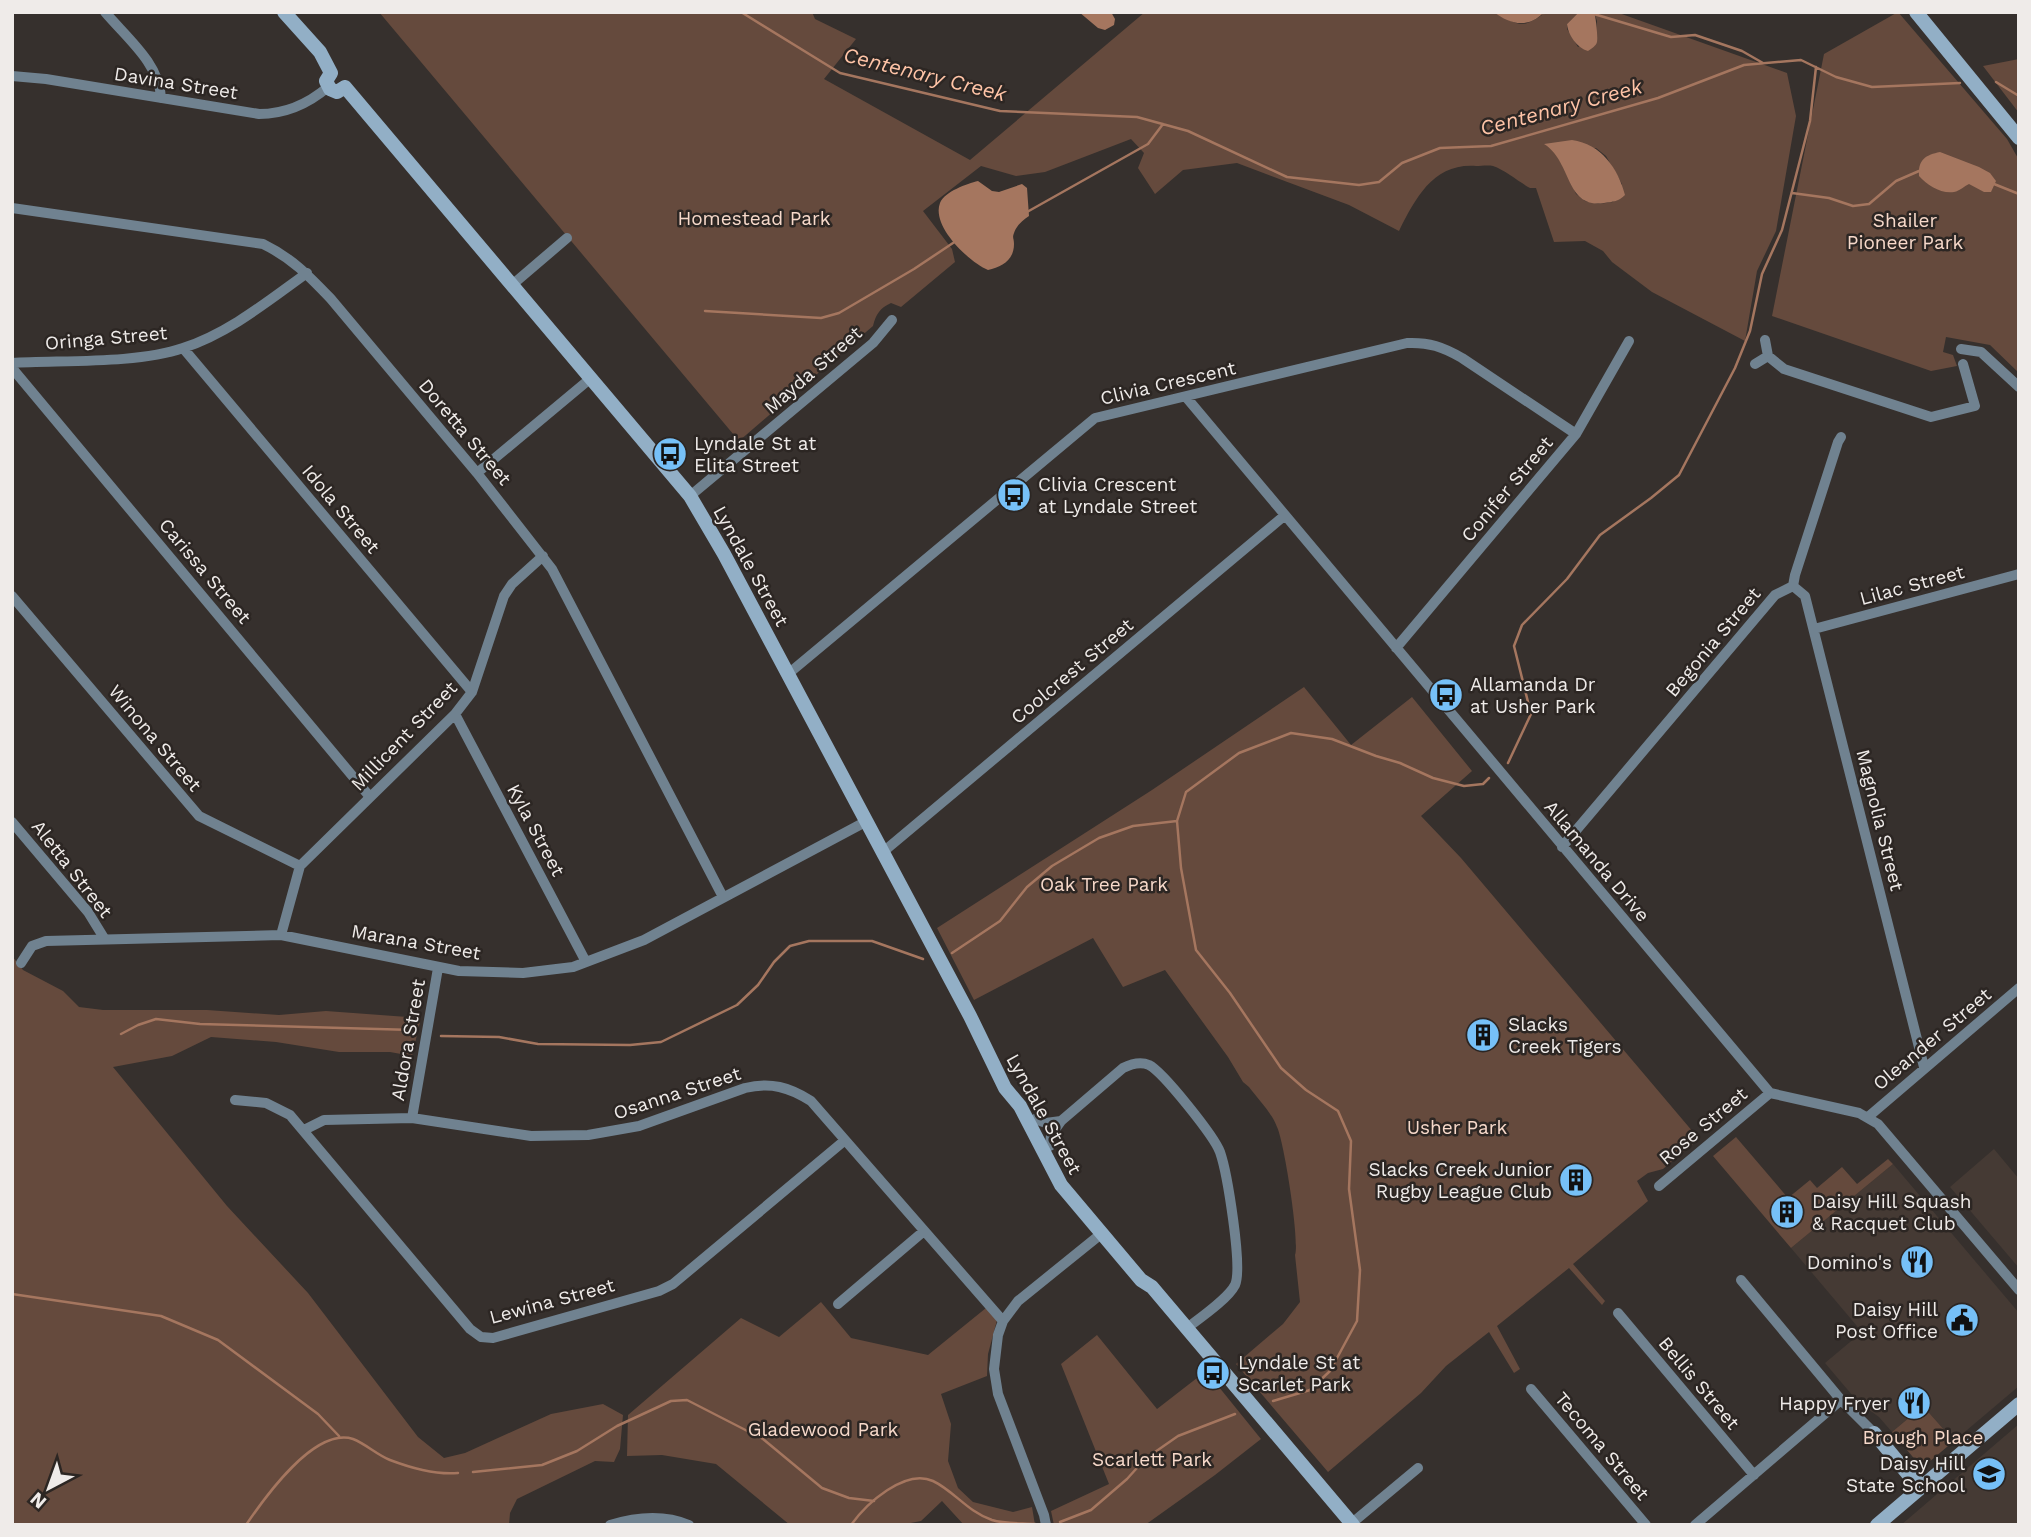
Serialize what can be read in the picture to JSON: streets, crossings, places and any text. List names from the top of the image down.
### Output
{
  "streets": {
    "street": [
      "Davina Street",
      "Oringa Street",
      "Mayda Street",
      "Clivia Crescent",
      "Doretta Street",
      "Conifer Street",
      "Idola Street",
      "Lyndale Street",
      "Carissa Street",
      "Lilac Street",
      "Begonia Street",
      "Coolcrest Street",
      "Millicent Street",
      "Winona Street",
      "Magnolia Street",
      "Kyla Street",
      "Allamanda Drive",
      "Aletta Street",
      "Marana Street",
      "Oleander Street",
      "Aldora Street",
      "Osanna Street",
      "Rose Street",
      "Lewina Street",
      "Bellis Street",
      "Tecoma Street"
    ]
  },
  "crossings": [
    ["Davina Street", "Lyndale Street"],
    ["Oringa Street", "Doretta Street"],
    ["Oringa Street", "Idola Street"],
    ["Mayda Street", "Lyndale Street"],
    ["Clivia Crescent", "Conifer Street"],
    ["Clivia Crescent", "Lyndale Street"],
    ["Clivia Crescent", "Allamanda Drive"],
    ["Doretta Street", "Millicent Street"],
    ["Doretta Street", "Marana Street"],
    ["Conifer Street", "Allamanda Drive"],
    ["Idola Street", "Millicent Street"],
    ["Lyndale Street", "Coolcrest Street"],
    ["Lyndale Street", "Marana Street"],
    ["Carissa Street", "Millicent Street"],
    ["Lilac Street", "Magnolia Street"],
    ["Begonia Street", "Magnolia Street"],
    ["Begonia Street", "Allamanda Drive"],
    ["Coolcrest Street", "Allamanda Drive"],
    ["Millicent Street", "Winona Street"],
    ["Millicent Street", "Kyla Street"],
    ["Millicent Street", "Marana Street"],
    ["Magnolia Street", "Oleander Street"],
    ["Kyla Street", "Marana Street"],
    ["Allamanda Drive", "Rose Street"],
    ["Aletta Street", "Marana Street"],
    ["Marana Street", "Aldora Street"],
    ["Aldora Street", "Osanna Street"],
    ["Osanna Street", "Lewina Street"]
  ],
  "water": ["Centenary Creek"],
  "parks": [
    "Homestead Park",
    "Shailer Pioneer Park",
    "Oak Tree Park",
    "Usher Park",
    "Gladewood Park",
    "Brough Place",
    "Scarlett Park"
  ],
  "places": {
    "bus stop": [
      "Lyndale St at Elita Street",
      "Clivia Crescent at Lyndale Street",
      "Allamanda Dr at Usher Park",
      "Lyndale St at Scarlet Park"
    ],
    "building": ["Slacks Creek Tigers", "Slacks Creek Junior Rugby League Club", "Daisy Hill Squash & Racquet Club"],
    "restaurant": ["Domino's", "Happy Fryer"],
    "public building": ["Daisy Hill Post Office"],
    "school or university": ["Daisy Hill State School"]
  },
  "north": "bottom left"
}
